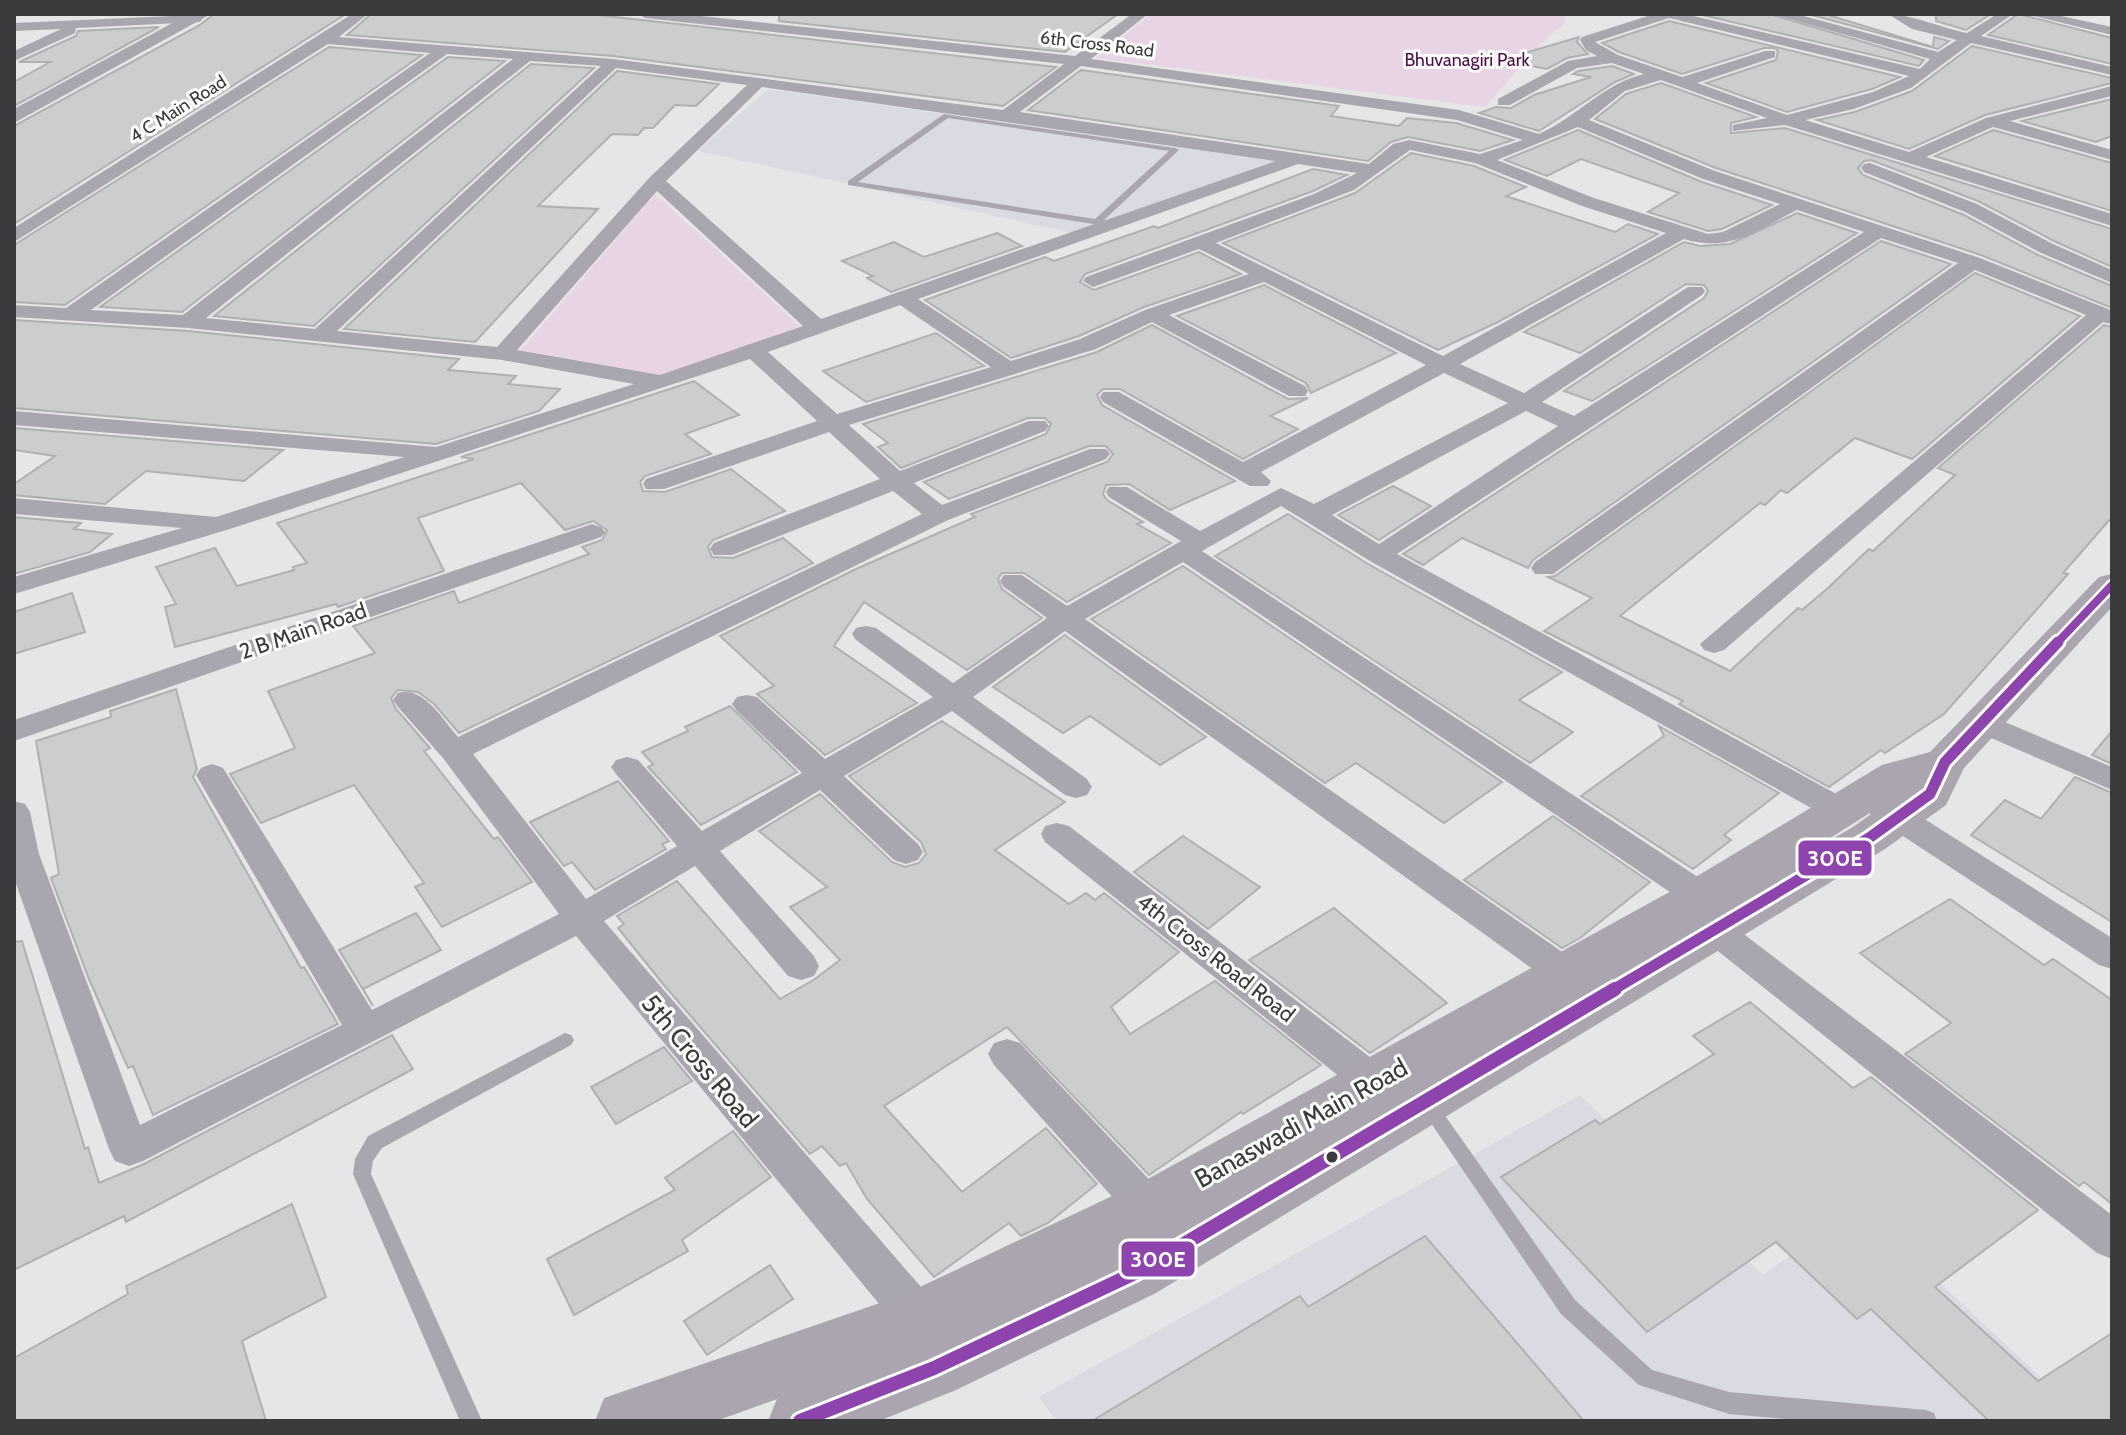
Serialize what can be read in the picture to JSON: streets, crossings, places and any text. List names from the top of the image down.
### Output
{
  "streets": {
    "main road": ["Banaswadi Main Road"],
    "street": [
      "6th Cross Road",
      "4 C Main Road",
      "2 B Main Road",
      "4th Cross Road Road",
      "5th Cross Road"
    ]
  },
  "crossings": [
    ["4th Cross Road Road", "Banaswadi Main Road"],
    ["5th Cross Road", "Banaswadi Main Road"]
  ],
  "parks": ["Bhuvanagiri Park"],
  "lines": ["transit line 300E"]
}
